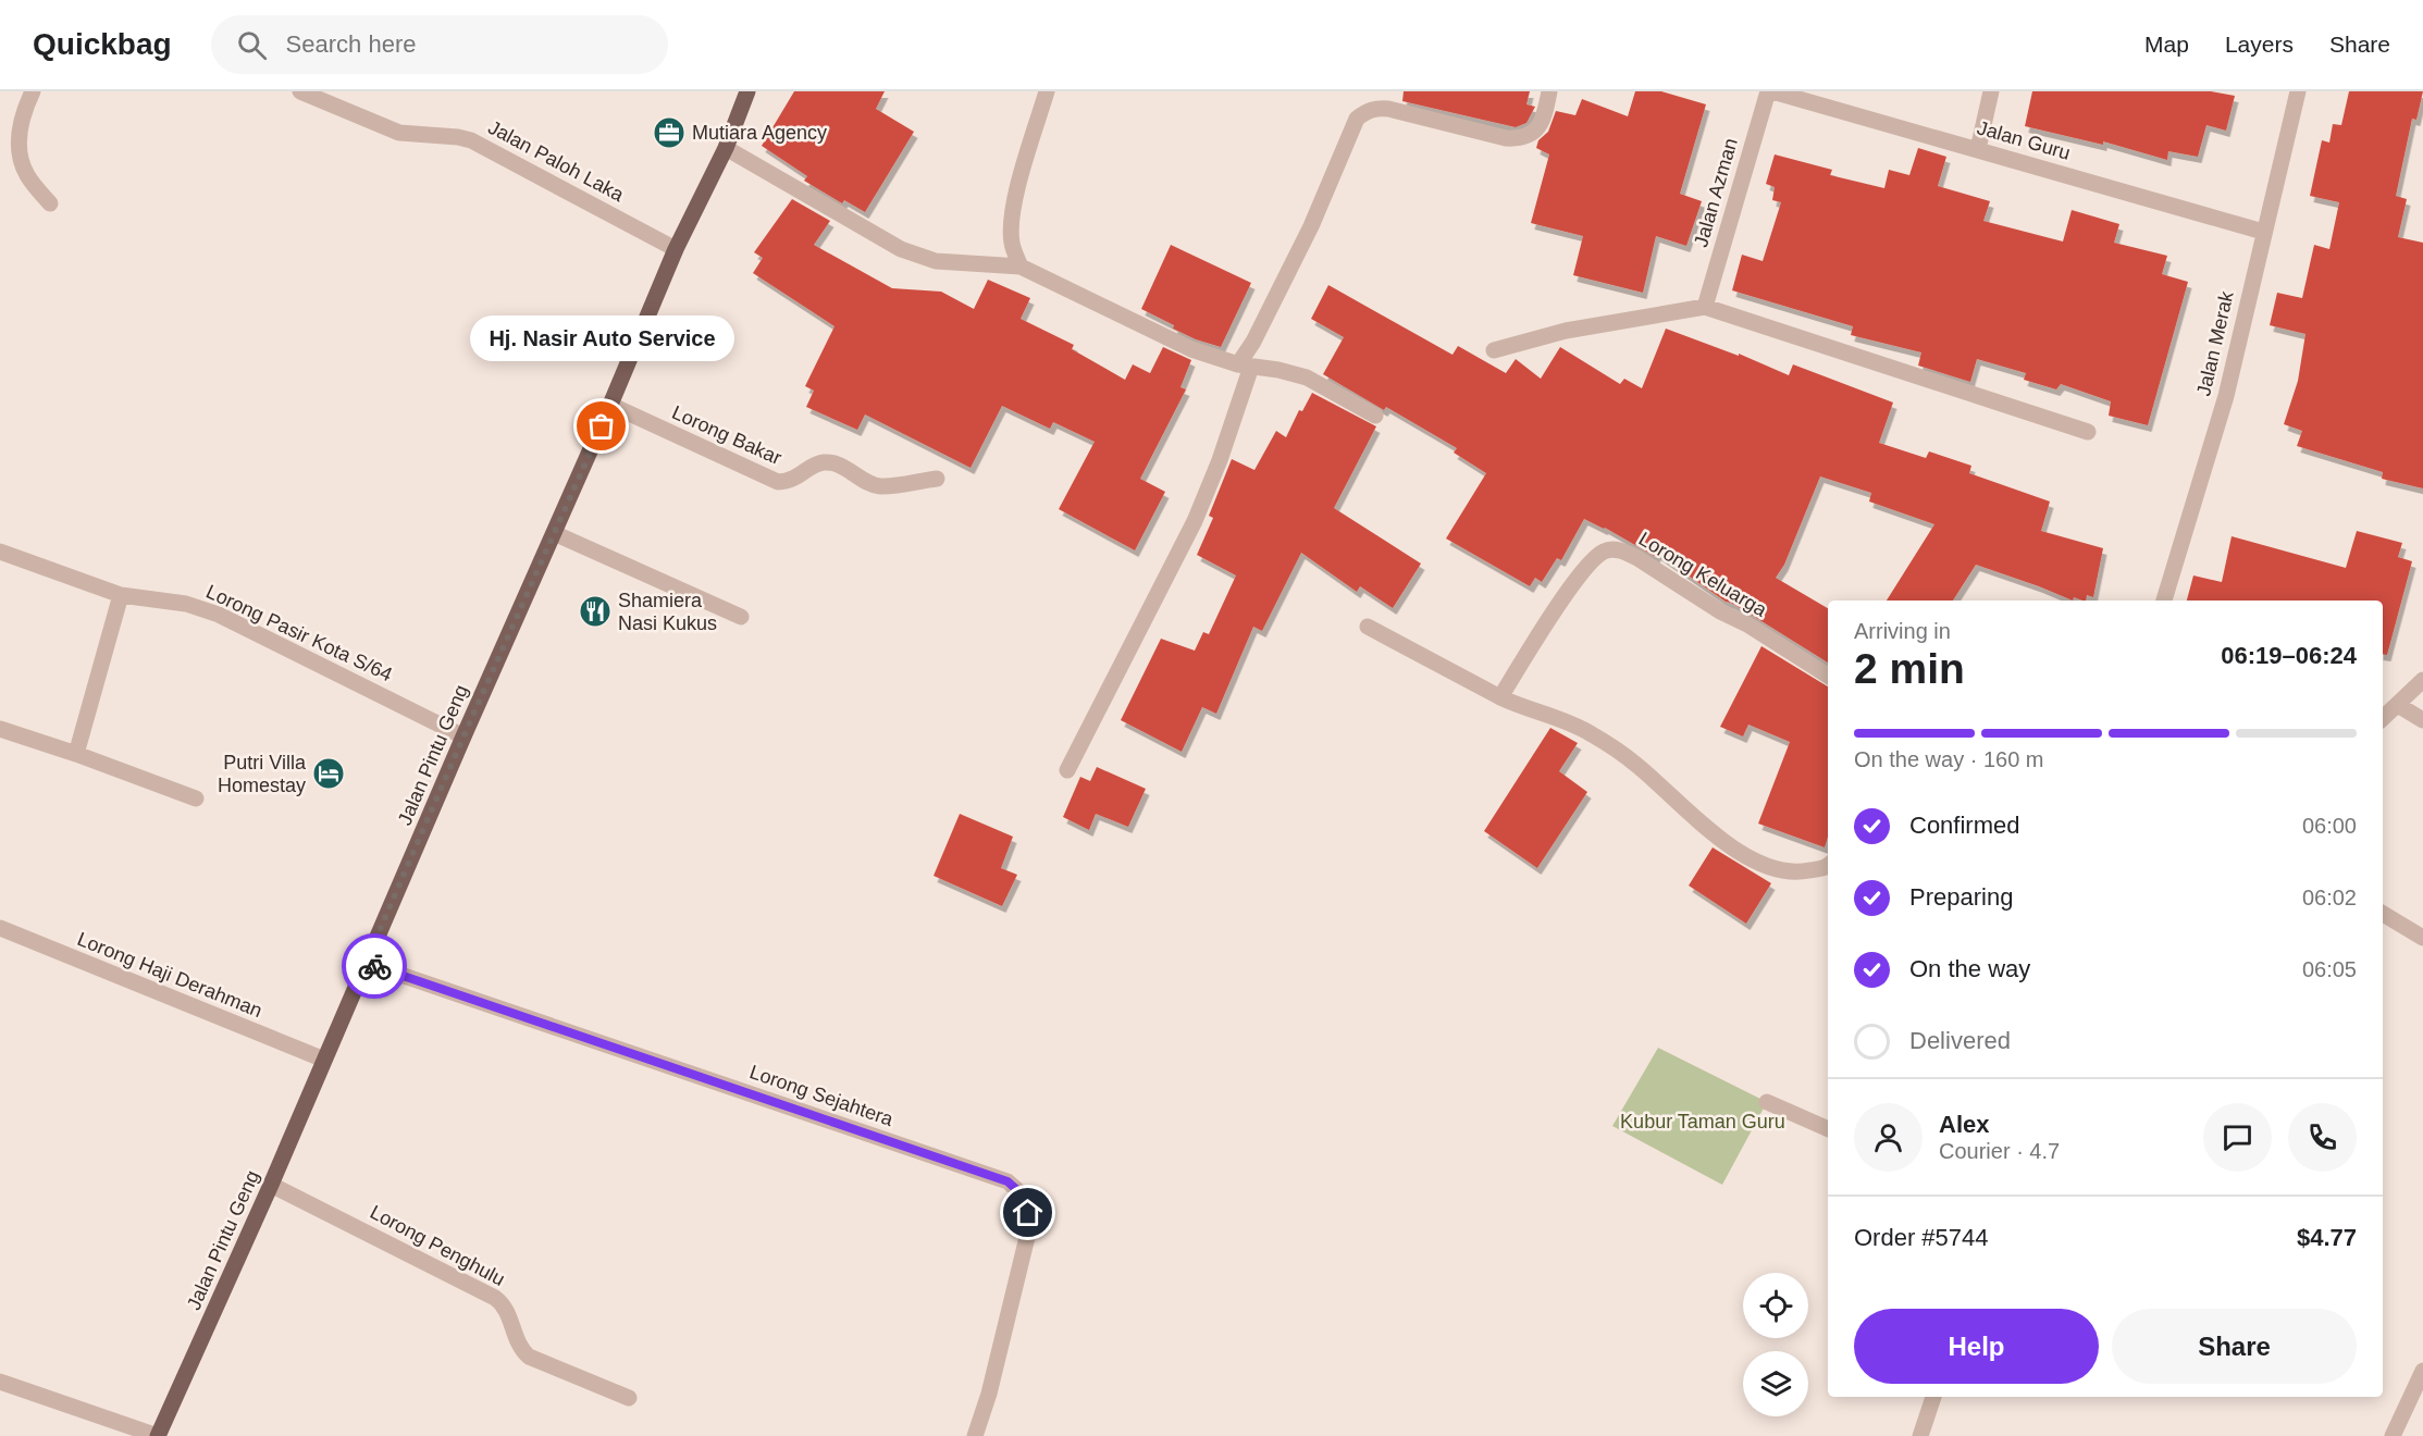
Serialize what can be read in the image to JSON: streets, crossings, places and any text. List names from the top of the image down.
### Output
{
  "streets": {
    "main road": ["Jalan Pintu Geng"],
    "street": [
      "Jalan Guru",
      "Jalan Paloh Laka",
      "Jalan Azman",
      "Jalan Merak",
      "Lorong Bakar",
      "Lorong Keluarga",
      "Lorong Pasir Kota S/64",
      "Lorong Haji Derahman",
      "Lorong Sejahtera",
      "Lorong Penghulu"
    ]
  },
  "crossings": [
    ["Jalan Guru", "Jalan Azman"],
    ["Jalan Guru", "Jalan Merak"],
    ["Jalan Paloh Laka", "Jalan Pintu Geng"],
    ["Lorong Bakar", "Jalan Pintu Geng"],
    ["Lorong Pasir Kota S/64", "Jalan Pintu Geng"],
    ["Jalan Pintu Geng", "Lorong Haji Derahman"],
    ["Jalan Pintu Geng", "Lorong Sejahtera"],
    ["Jalan Pintu Geng", "Lorong Penghulu"]
  ],
  "parks": ["Kubur Taman Guru"],
  "places": {
    "office": ["Mutiara Agency"],
    "other": ["Hj. Nasir Auto Service"],
    "restaurant": ["Shamiera Nasi Kukus"],
    "hotel": ["Putri Villa Homestay"]
  },
  "page": {
    "header": "Quickbag",
    "search": "Search here",
    "nav": ["Map", "Layers", "Share"],
    "bubble": "Hj. Nasir Auto Service",
    "heading": ["2 min", "Arriving in", "06:19–06:24"],
    "panel": [
      "Alex",
      "Courier · 4.7",
      "Order #5744",
      "$4.77"
    ],
    "bar": "On the way · 160 m",
    "list": [
      ["Confirmed", "06:00"],
      ["Preparing", "06:02"],
      ["On the way", "06:05"],
      "Delivered"
    ],
    "buttons": ["Help", "Share"]
  }
}
